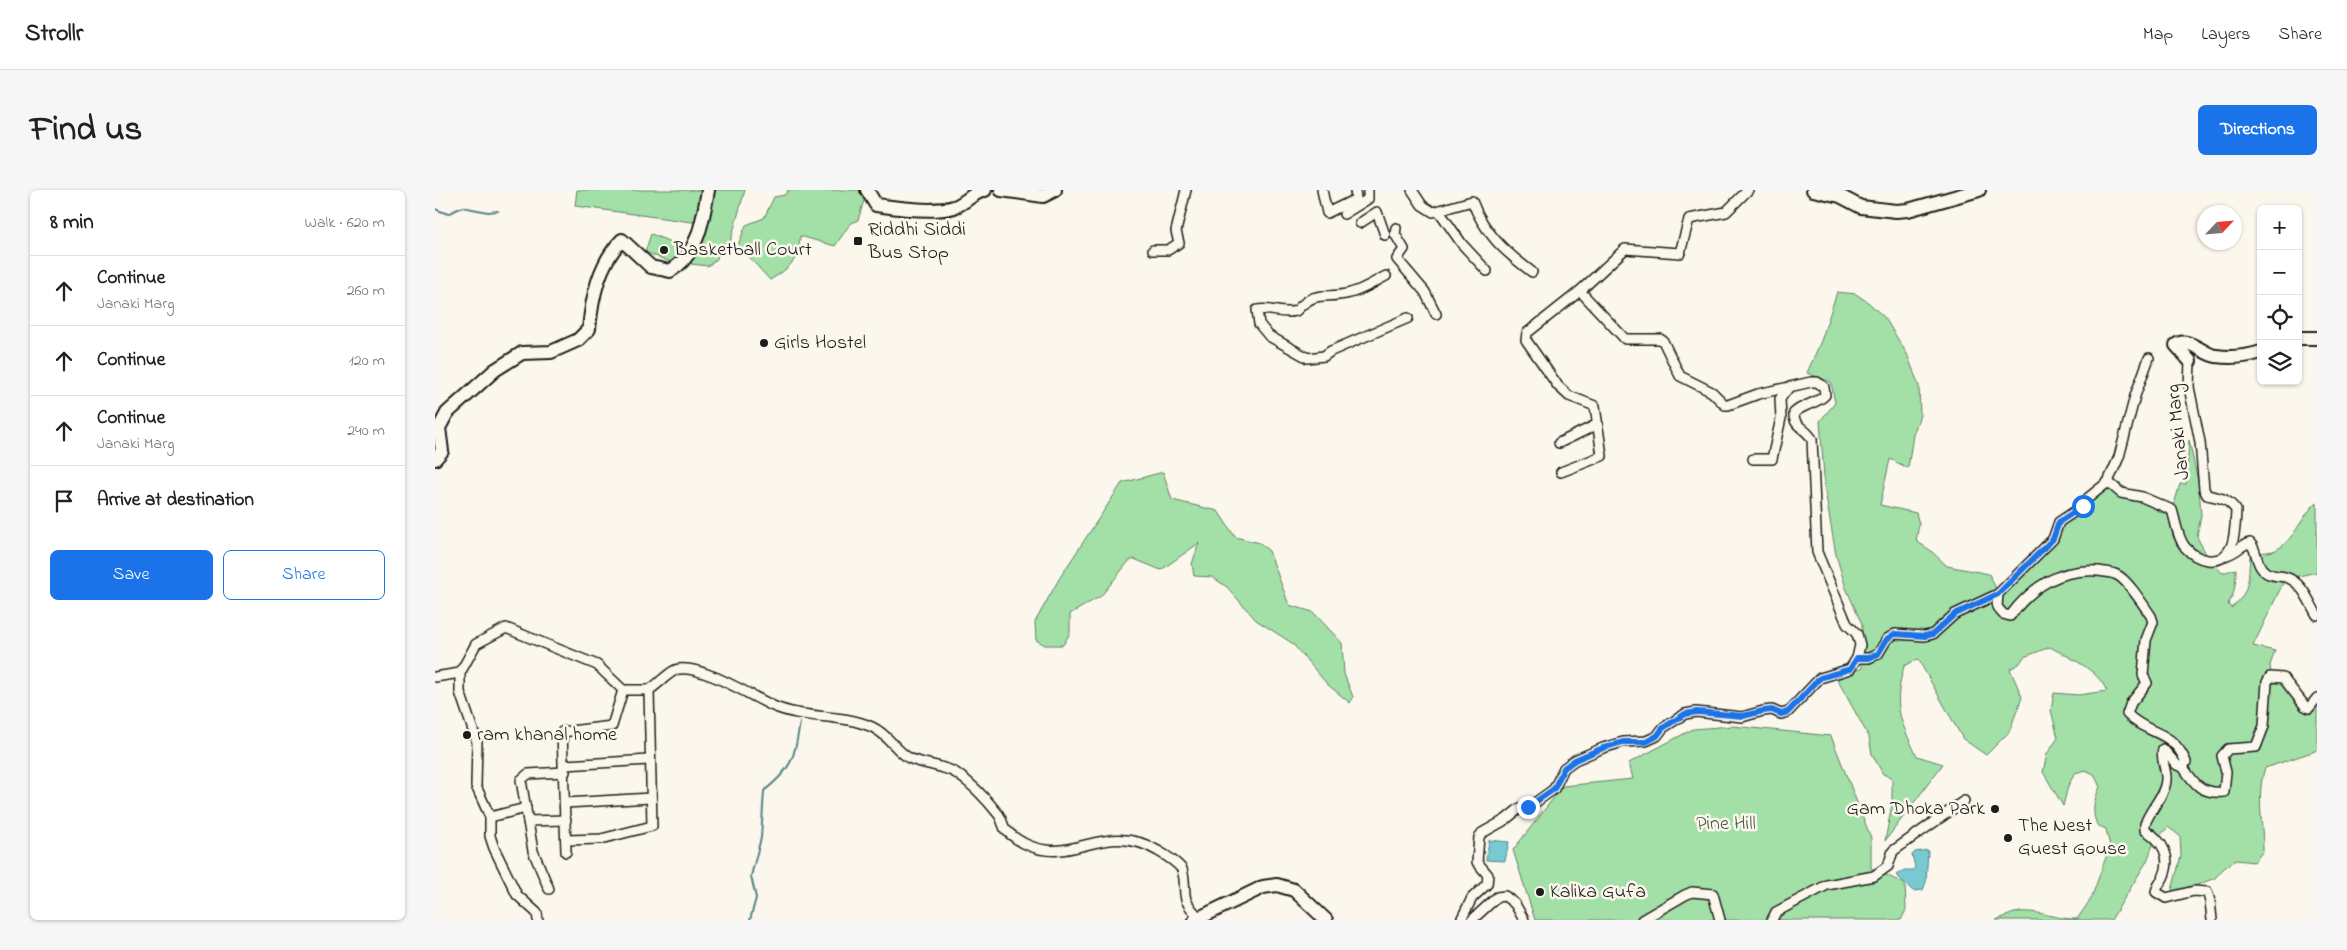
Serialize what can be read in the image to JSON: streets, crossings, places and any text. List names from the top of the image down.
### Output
{
  "streets": {
    "street": ["Janaki Marg"]
  },
  "parks": ["Pine Hill"],
  "places": {
    "transit": ["Riddhi Siddi Bus Stop"],
    "other": [
      "Basketball Court",
      "Girls Hostel",
      "ram khanal home",
      "Gam Dhoka Park",
      "The Nest Guest Gouse",
      "Kalika Gufa"
    ]
  },
  "north": "top right",
  "page": {
    "header": "Strollr",
    "nav": ["Map", "Layers", "Share"],
    "title": "Find us",
    "buttons": [
      "Directions",
      ["Save", "Share"]
    ],
    "heading": ["8 min", "Walk · 620 m"],
    "map_buttons": ["+", "−"],
    "list": [
      ["Continue", "Janaki Marg", "260 m"],
      ["Continue", "120 m"],
      ["Continue", "Janaki Marg", "240 m"],
      "Arrive at destination"
    ]
  }
}
